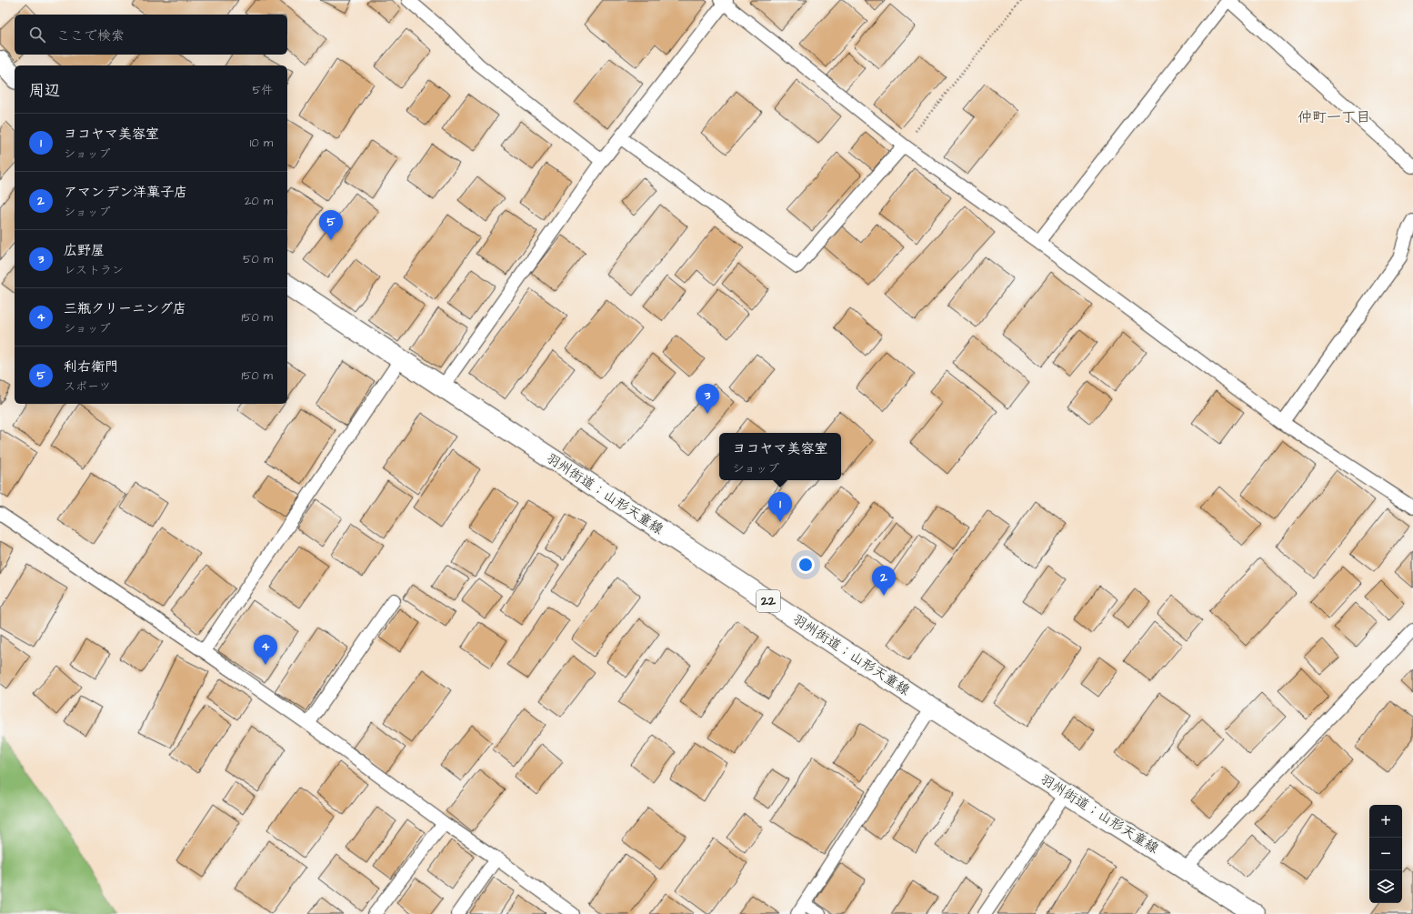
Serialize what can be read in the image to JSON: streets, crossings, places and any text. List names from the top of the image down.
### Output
{
  "streets": {
    "main road": ["羽州街道；山形天童線", "22"]
  },
  "districts": ["仲町一丁目"],
  "page": {
    "search": "ここで検索",
    "heading": ["周辺", "5件"],
    "list": [
      {
        "mark": "1",
        "name": "ヨコヤマ美容室",
        "note": "ショップ",
        "value": "10 m"
      },
      {
        "mark": "2",
        "name": "アマンデン洋菓子店",
        "note": "ショップ",
        "value": "20 m"
      },
      {
        "mark": "3",
        "name": "広野屋",
        "note": "レストラン",
        "value": "50 m"
      },
      {
        "mark": "4",
        "name": "三瓶クリーニング店",
        "note": "ショップ",
        "value": "150 m"
      },
      {
        "mark": "5",
        "name": "利右衛門",
        "note": "スポーツ",
        "value": "150 m"
      }
    ],
    "pins": [
      "5",
      "3",
      "1",
      "2",
      "4"
    ],
    "popup": ["ヨコヤマ美容室", "ショップ"],
    "map_buttons": ["+", "−"]
  }
}
